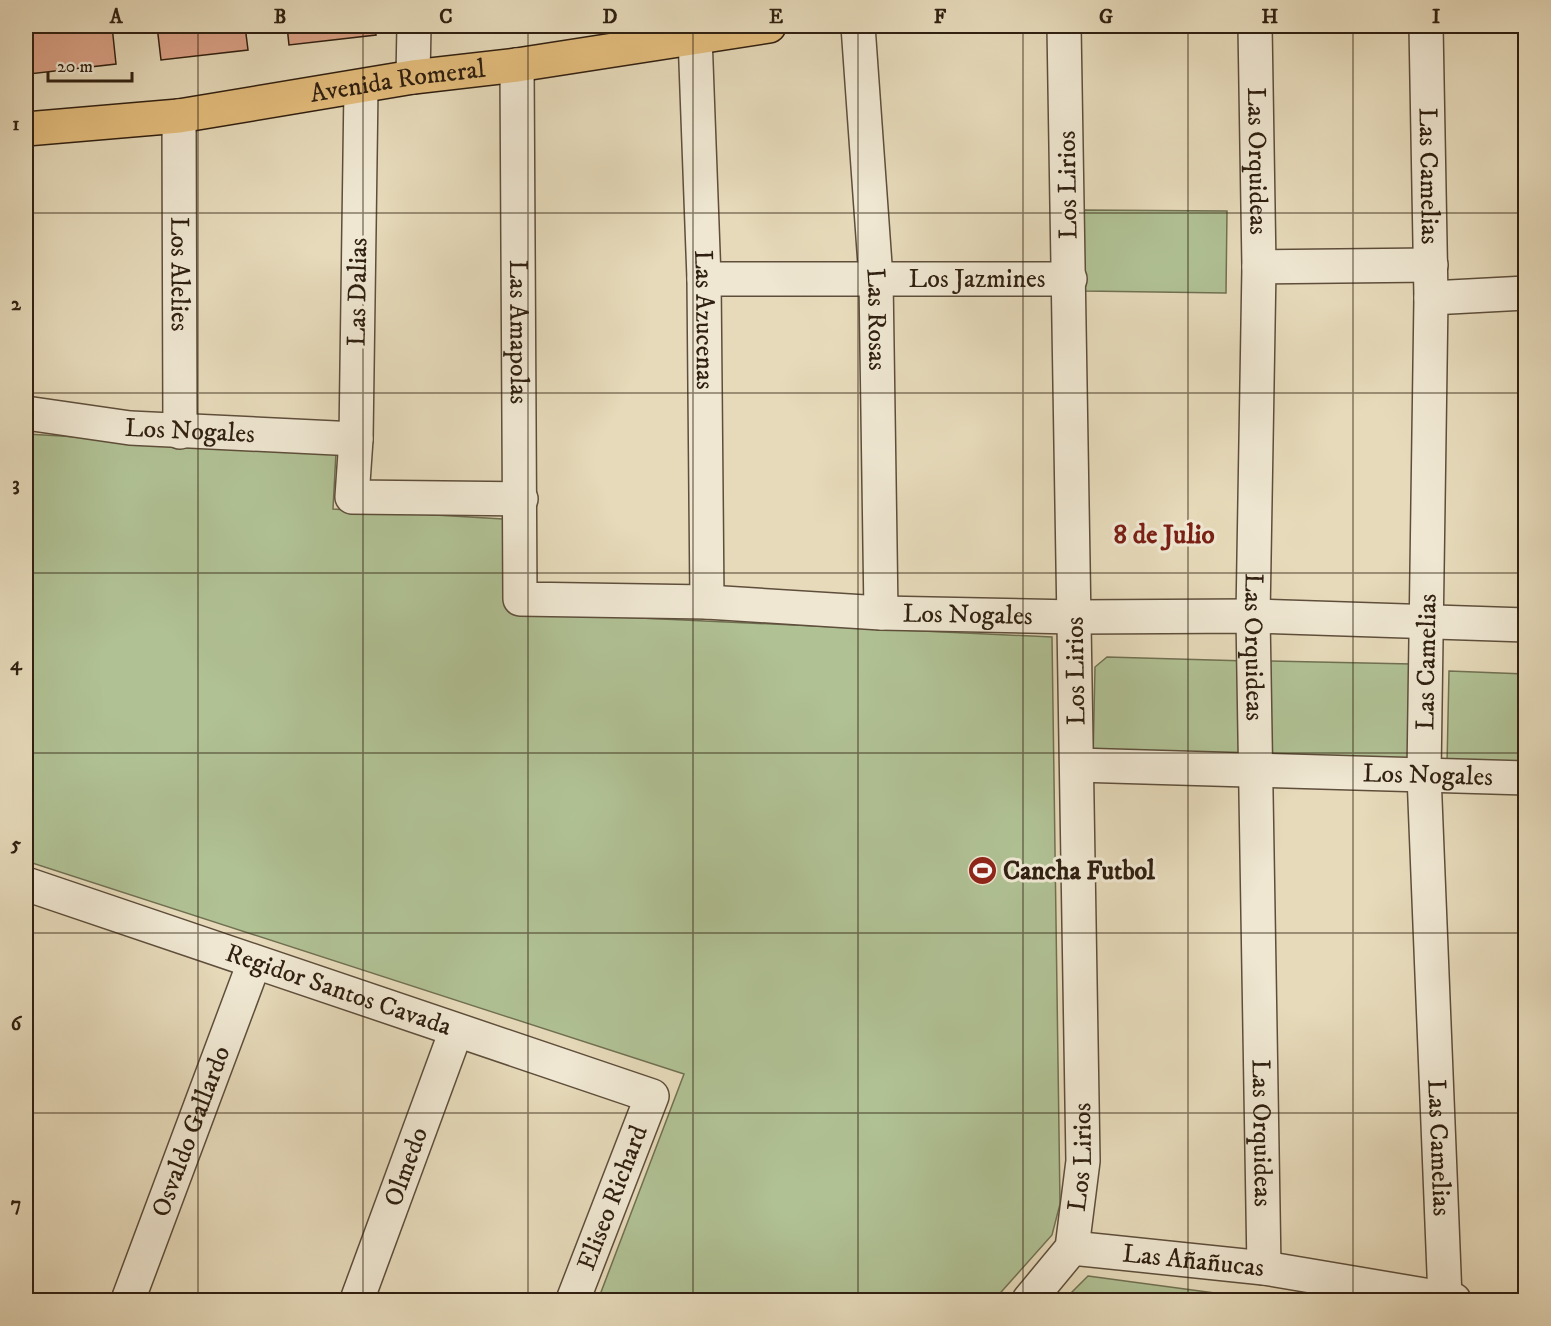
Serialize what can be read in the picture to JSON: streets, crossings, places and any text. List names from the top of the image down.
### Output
{
  "streets": {
    "main road": ["Avenida Romeral"],
    "street": [
      "Las Orquideas",
      "Las Camelias",
      "Los Lirios",
      "Los Alelies",
      "Los Jazmines",
      "Las Dalias",
      "Las Azucenas",
      "Las Rosas",
      "Las Amapolas",
      "Los Nogales",
      "Regidor Santos Cavada",
      "Osvaldo Gallardo",
      "Olmedo",
      "Eliseo Richard",
      "Las Añañucas"
    ]
  },
  "crossings": [
    ["Avenida Romeral", "Los Alelies"],
    ["Avenida Romeral", "Las Dalias"],
    ["Avenida Romeral", "Las Azucenas"],
    ["Avenida Romeral", "Las Amapolas"],
    ["Las Orquideas", "Los Nogales"],
    ["Las Orquideas", "Las Añañucas"],
    ["Las Camelias", "Los Nogales"],
    ["Las Camelias", "Las Añañucas"],
    ["Los Lirios", "Los Jazmines"],
    ["Los Lirios", "Los Nogales"],
    ["Los Lirios", "Las Añañucas"],
    ["Los Alelies", "Los Nogales"],
    ["Los Jazmines", "Las Azucenas"],
    ["Los Jazmines", "Las Rosas"],
    ["Las Dalias", "Las Amapolas"],
    ["Las Dalias", "Los Nogales"],
    ["Las Azucenas", "Los Nogales"],
    ["Las Rosas", "Los Nogales"],
    ["Las Amapolas", "Los Nogales"],
    ["Regidor Santos Cavada", "Osvaldo Gallardo"],
    ["Regidor Santos Cavada", "Olmedo"],
    ["Regidor Santos Cavada", "Eliseo Richard"]
  ],
  "districts": ["8 de Julio"],
  "places": {
    "sports": ["Cancha Futbol"]
  },
  "scale_bar": "20 m",
  "grid": {
    "columns": [
      "A",
      "B",
      "C",
      "D",
      "E",
      "F",
      "G",
      "H",
      "I"
    ],
    "rows": [
      "1",
      "2",
      "3",
      "4",
      "5",
      "6",
      "7"
    ]
  }
}
